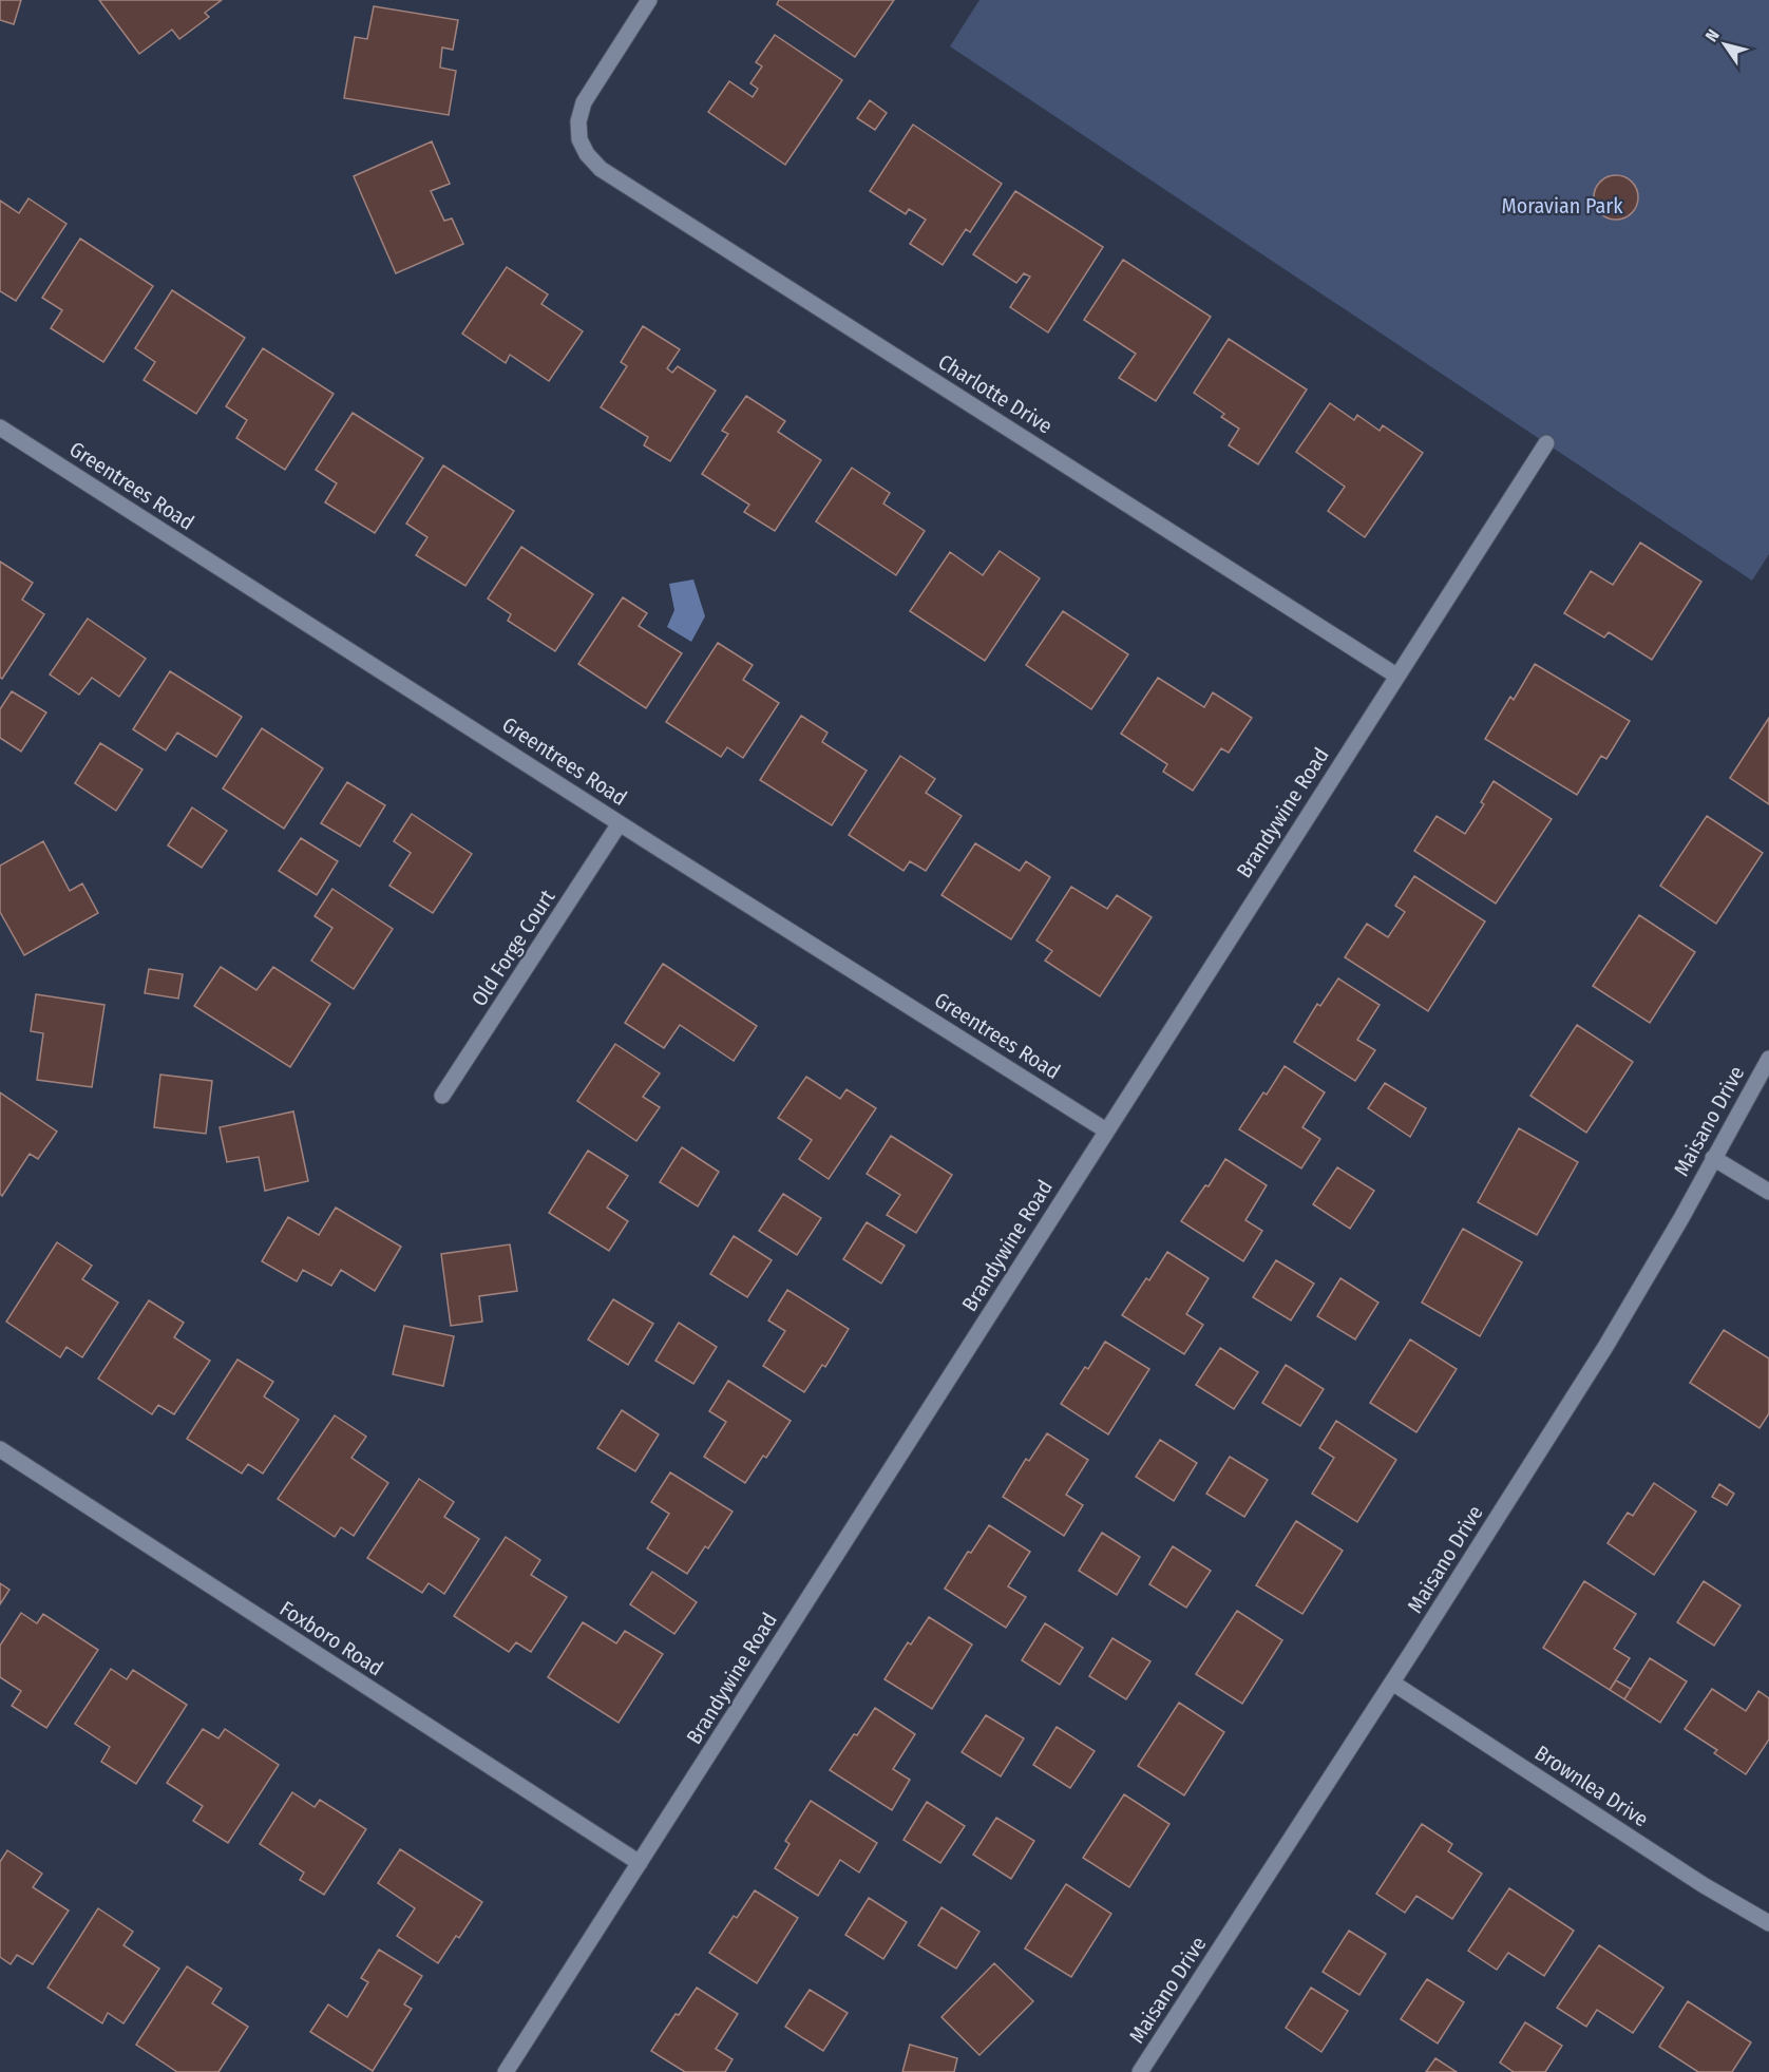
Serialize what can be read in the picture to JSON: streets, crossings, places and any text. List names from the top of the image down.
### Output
{
  "streets": {
    "street": [
      "Charlotte Drive",
      "Greentrees Road",
      "Brandywine Road",
      "Old Forge Court",
      "Maisano Drive",
      "Foxboro Road",
      "Brownlea Drive"
    ]
  },
  "crossings": [
    ["Charlotte Drive", "Brandywine Road"],
    ["Greentrees Road", "Brandywine Road"],
    ["Greentrees Road", "Old Forge Court"],
    ["Brandywine Road", "Foxboro Road"],
    ["Maisano Drive", "Brownlea Drive"]
  ],
  "parks": ["Moravian Park"],
  "north": "top left"
}
